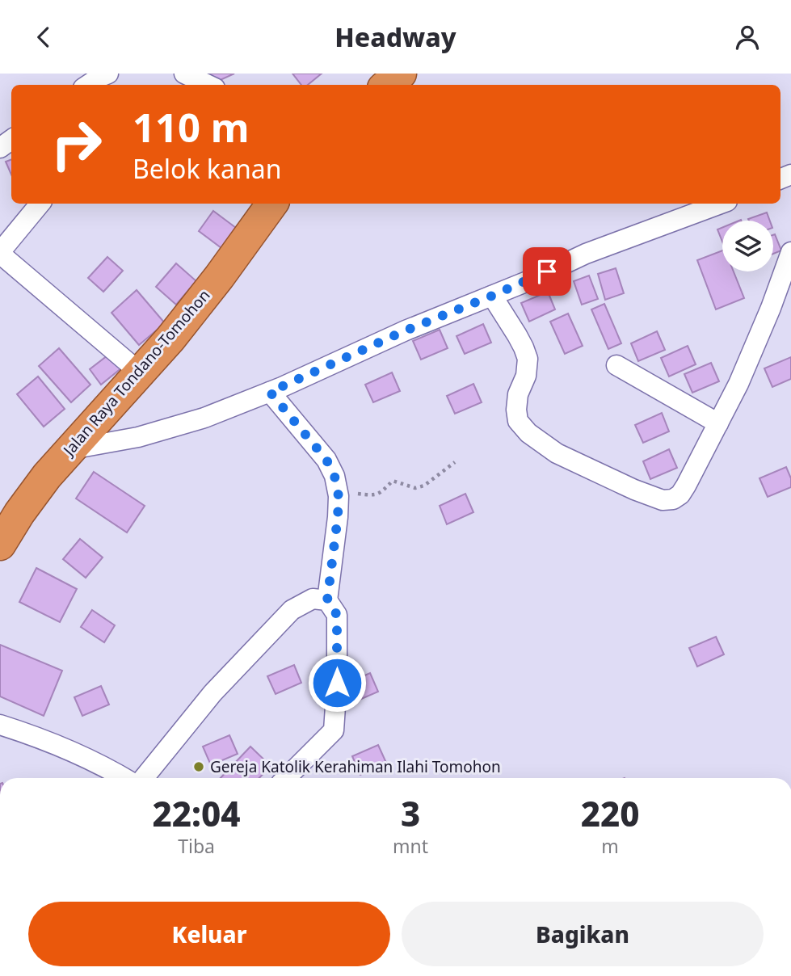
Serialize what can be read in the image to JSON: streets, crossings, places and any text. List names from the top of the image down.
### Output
{
  "streets": {
    "highway": ["Jalan Raya Tondano-Tomohon"]
  },
  "places": ["Gereja Katolik Kerahiman Ilahi Tomohon"],
  "page": {
    "header": "Headway",
    "turn": ["110 m", "Belok kanan"],
    "eta": [
      "22:04",
      "Tiba",
      "3",
      "mnt",
      "220",
      "m"
    ],
    "buttons": ["Keluar", "Bagikan"]
  }
}
